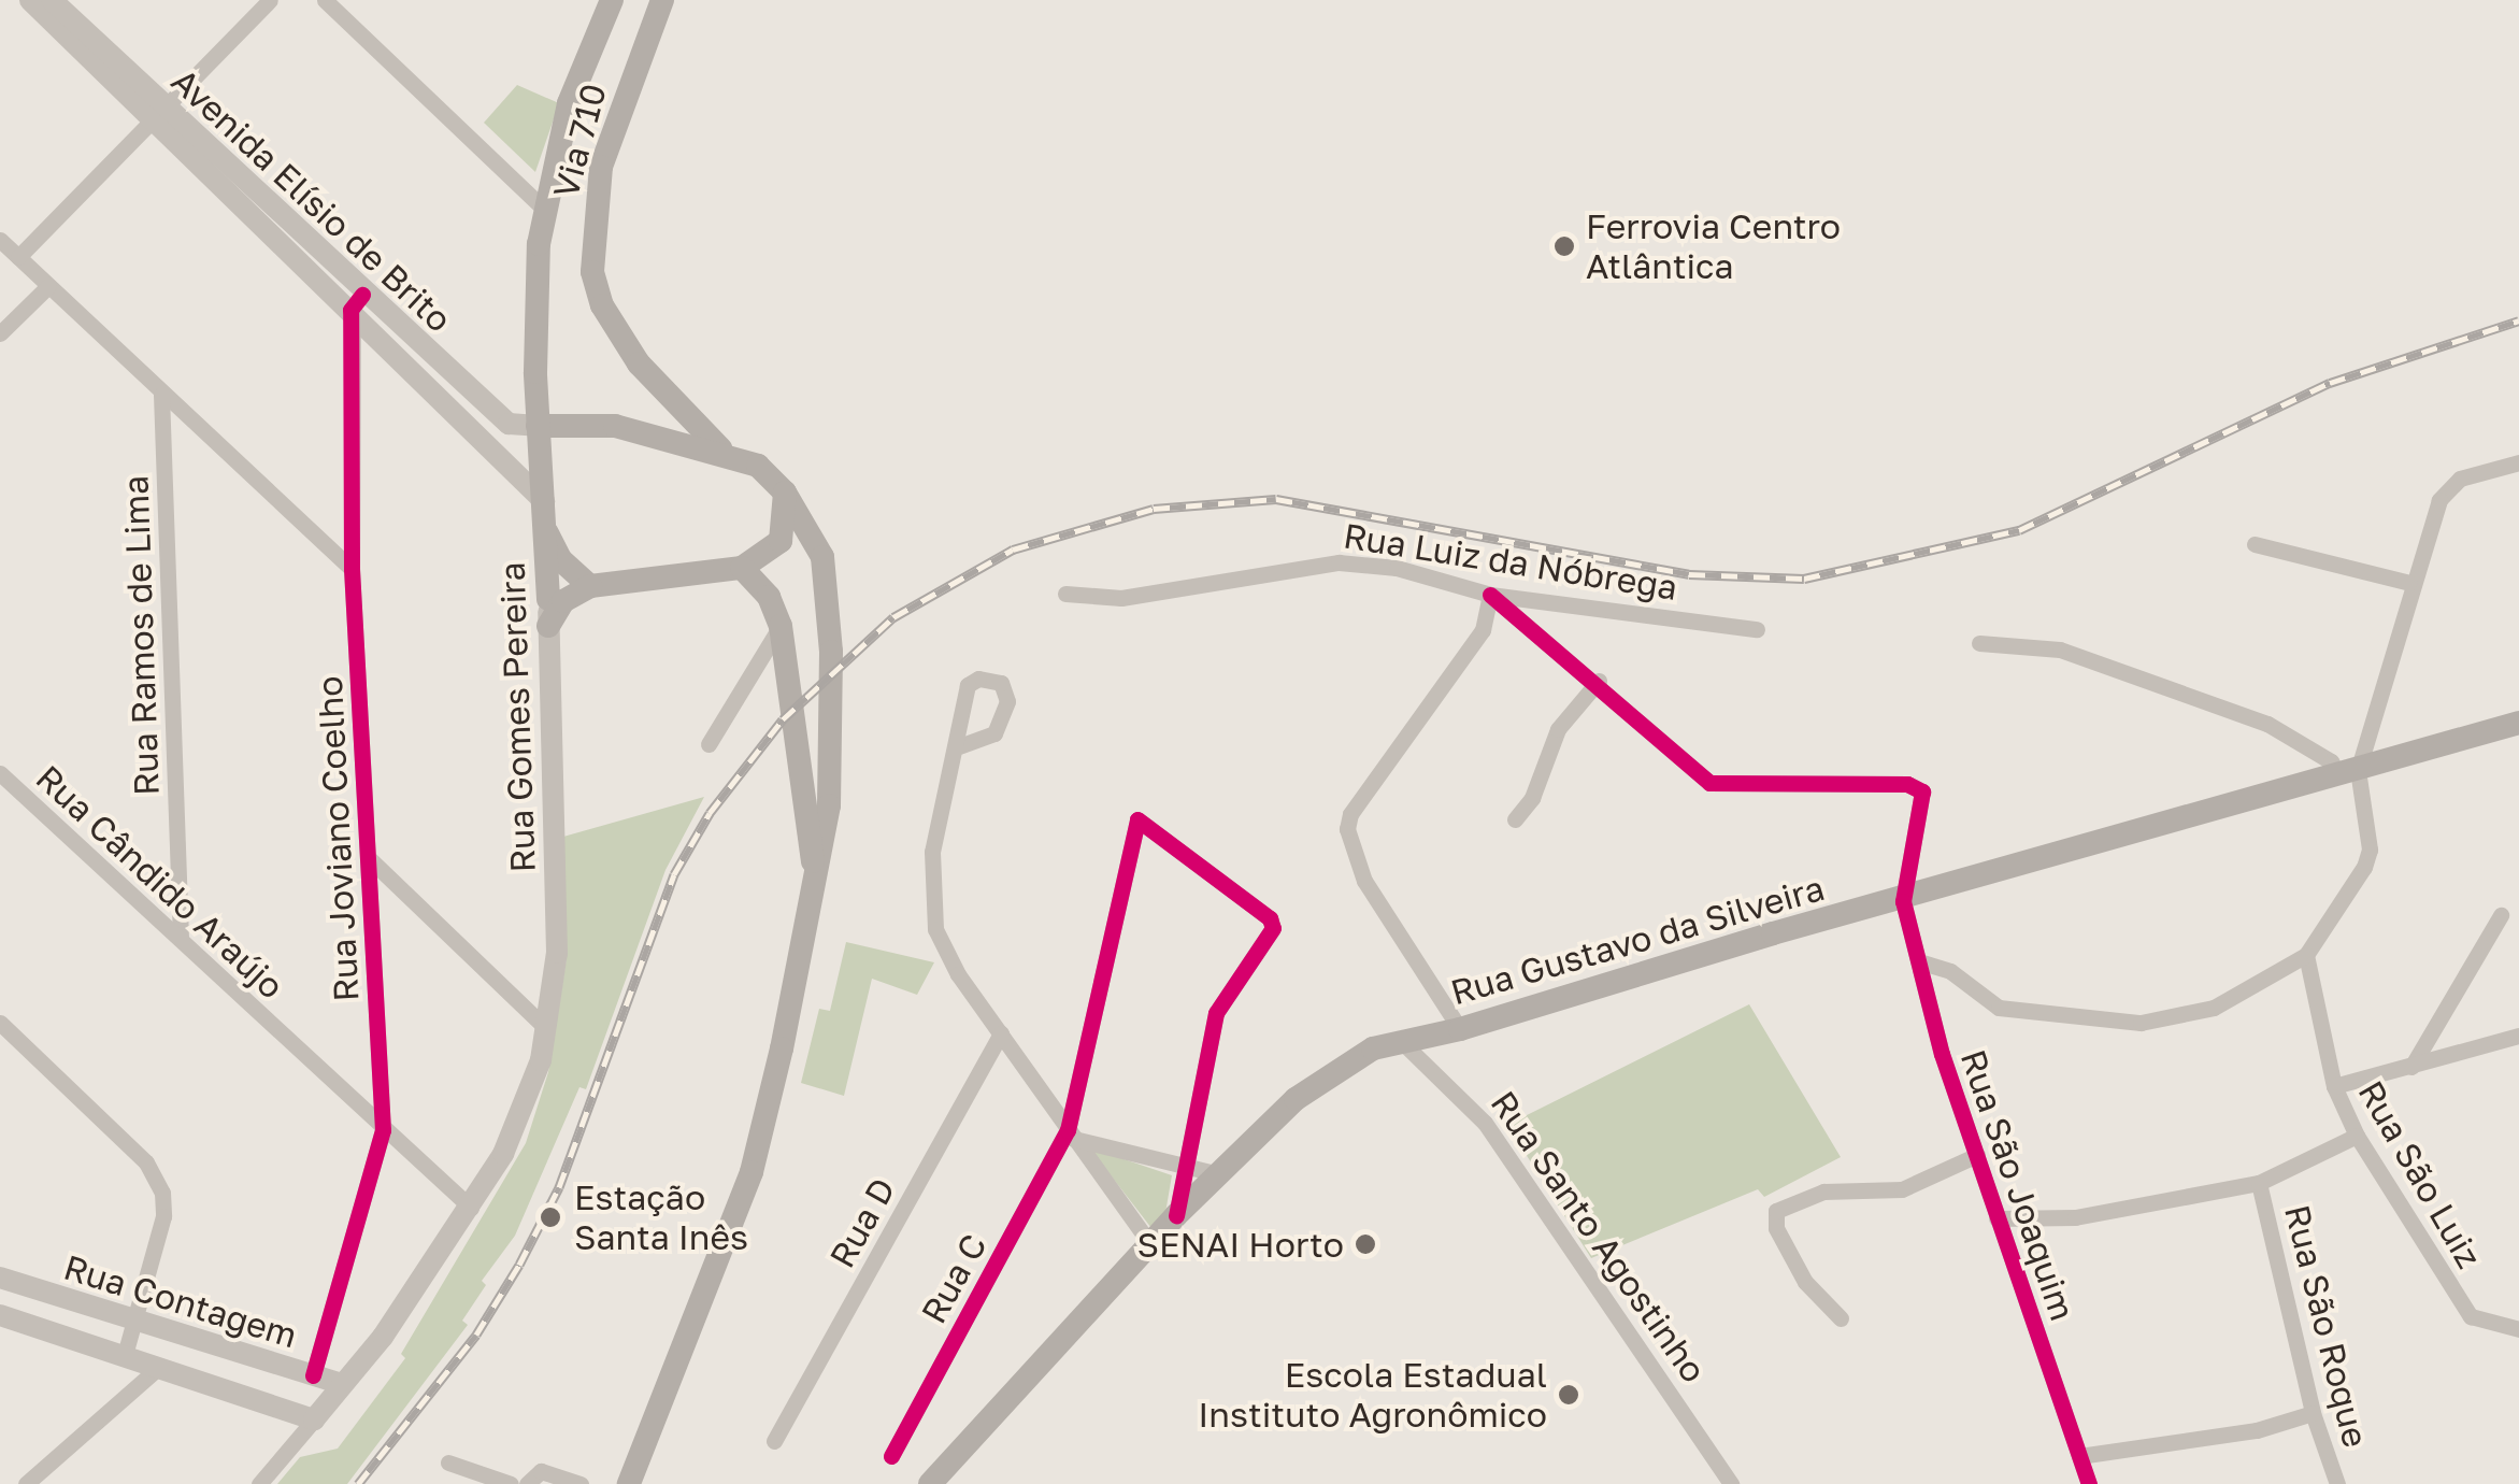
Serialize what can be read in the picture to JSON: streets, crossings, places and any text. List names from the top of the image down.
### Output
{
  "streets": {
    "main road": ["Via 710", "Rua Gomes Pereira", "Rua Gustavo da Silveira"],
    "street": [
      "Avenida Elísio de Brito",
      "Rua Luiz da Nóbrega",
      "Rua Ramos de Lima",
      "Rua Joviano Coelho",
      "Rua Cândido Araújo",
      "Rua São Luiz",
      "Rua São Joaquim",
      "Rua D",
      "Rua Santo Agostinho",
      "Rua C",
      "Rua Contagem",
      "Rua São Roque"
    ]
  },
  "crossings": [
    ["Avenida Elísio de Brito", "Rua Gomes Pereira"],
    ["Avenida Elísio de Brito", "Rua Joviano Coelho"],
    ["Rua Ramos de Lima", "Rua Cândido Araújo"],
    ["Rua Gomes Pereira", "Rua Cândido Araújo"],
    ["Rua Gomes Pereira", "Rua Contagem"],
    ["Rua Joviano Coelho", "Rua Cândido Araújo"],
    ["Rua Joviano Coelho", "Rua Contagem"],
    ["Rua Gustavo da Silveira", "Rua São Joaquim"],
    ["Rua Gustavo da Silveira", "Rua Santo Agostinho"]
  ],
  "places": [
    "Ferrovia Centro Atlântica",
    "Estação Santa Inês",
    "SENAI Horto",
    "Escola Estadual Instituto Agronômico"
  ]
}
